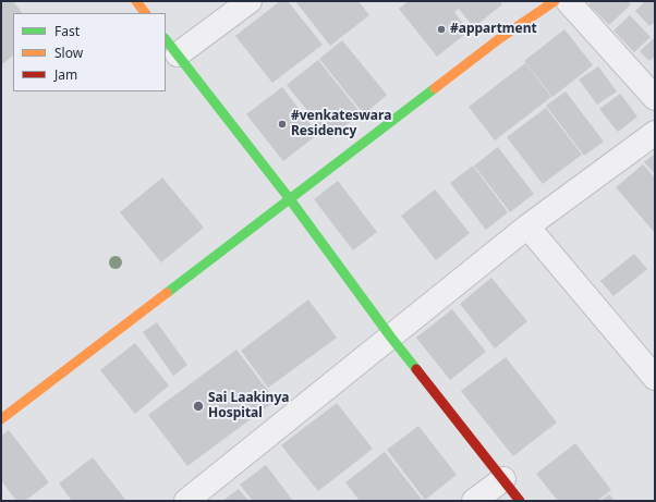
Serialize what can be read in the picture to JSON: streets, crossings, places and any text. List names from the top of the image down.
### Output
{
  "places": ["#appartment", "#venkateswara Residency", "Sai Laakinya Hospital"],
  "legend": ["Fast", "Slow", "Jam"]
}
